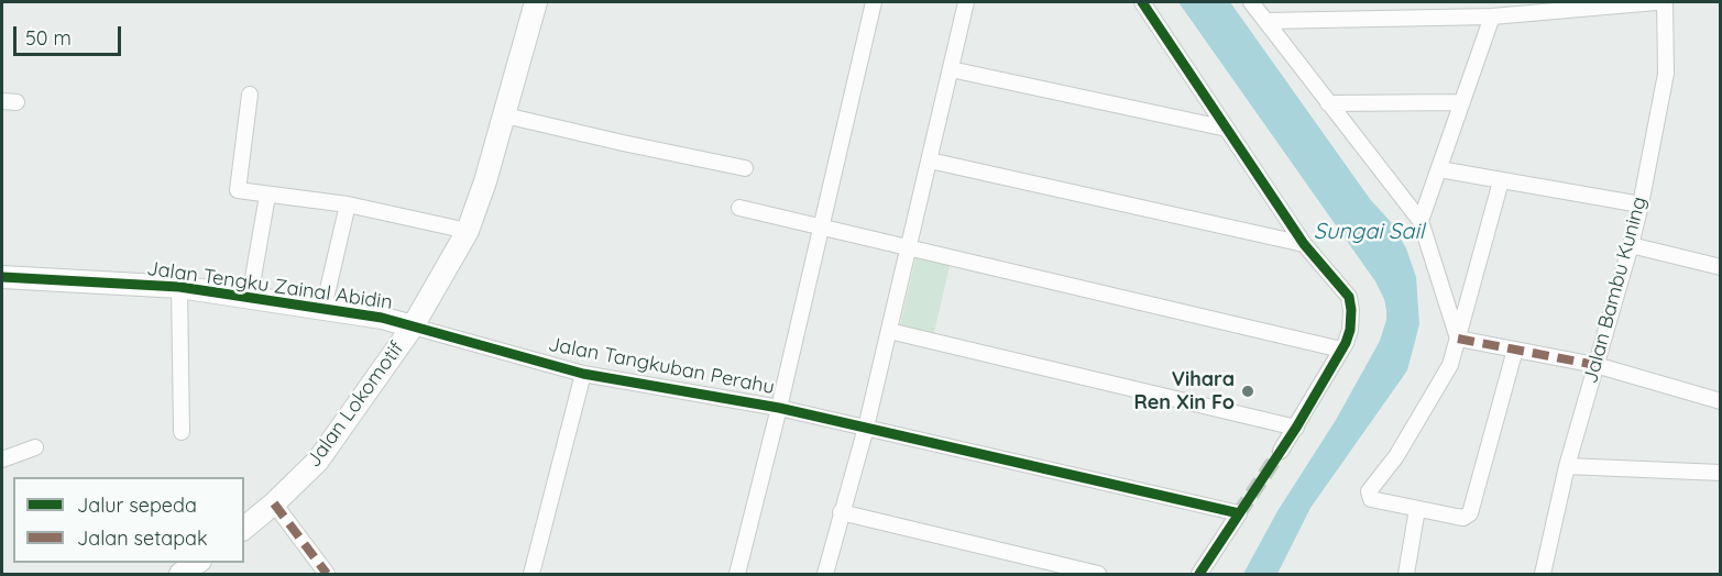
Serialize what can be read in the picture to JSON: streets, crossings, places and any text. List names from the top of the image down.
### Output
{
  "streets": {
    "street": [
      "Jalan Tengku Zainal Abidin",
      "Jalan Bambu Kuning",
      "Jalan Tangkuban Perahu",
      "Jalan Lokomotif"
    ]
  },
  "crossings": [
    ["Jalan Tengku Zainal Abidin", "Jalan Tangkuban Perahu"],
    ["Jalan Tengku Zainal Abidin", "Jalan Lokomotif"],
    ["Jalan Tangkuban Perahu", "Jalan Lokomotif"]
  ],
  "water": ["Sungai Sail"],
  "places": ["Vihara Ren Xin Fo"],
  "legend": ["Jalur sepeda", "Jalan setapak"],
  "scale_bar": "50 m"
}
